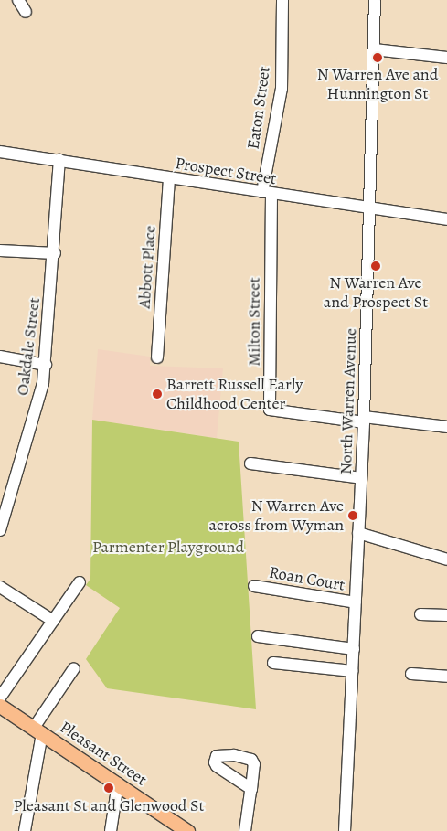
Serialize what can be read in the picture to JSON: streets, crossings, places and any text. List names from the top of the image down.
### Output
{
  "streets": {
    "main road": ["Pleasant Street"],
    "street": [
      "Eaton Street",
      "Prospect Street",
      "Abbott Place",
      "Milton Street",
      "Oakdale Street",
      "North Warren Avenue",
      "Roan Court"
    ]
  },
  "crossings": [
    ["Eaton Street", "Prospect Street"],
    ["Eaton Street", "Milton Street"],
    ["Prospect Street", "Abbott Place"],
    ["Prospect Street", "Milton Street"],
    ["Prospect Street", "Oakdale Street"],
    ["Prospect Street", "North Warren Avenue"],
    ["Milton Street", "North Warren Avenue"],
    ["North Warren Avenue", "Roan Court"]
  ],
  "parks": ["Parmenter Playground"],
  "places": [
    "N Warren Ave and Hunnington St",
    "N Warren Ave and Prospect St",
    "Barrett Russell Early Childhood Center",
    "N Warren Ave across from Wyman",
    "Pleasant St and Glenwood St"
  ]
}
